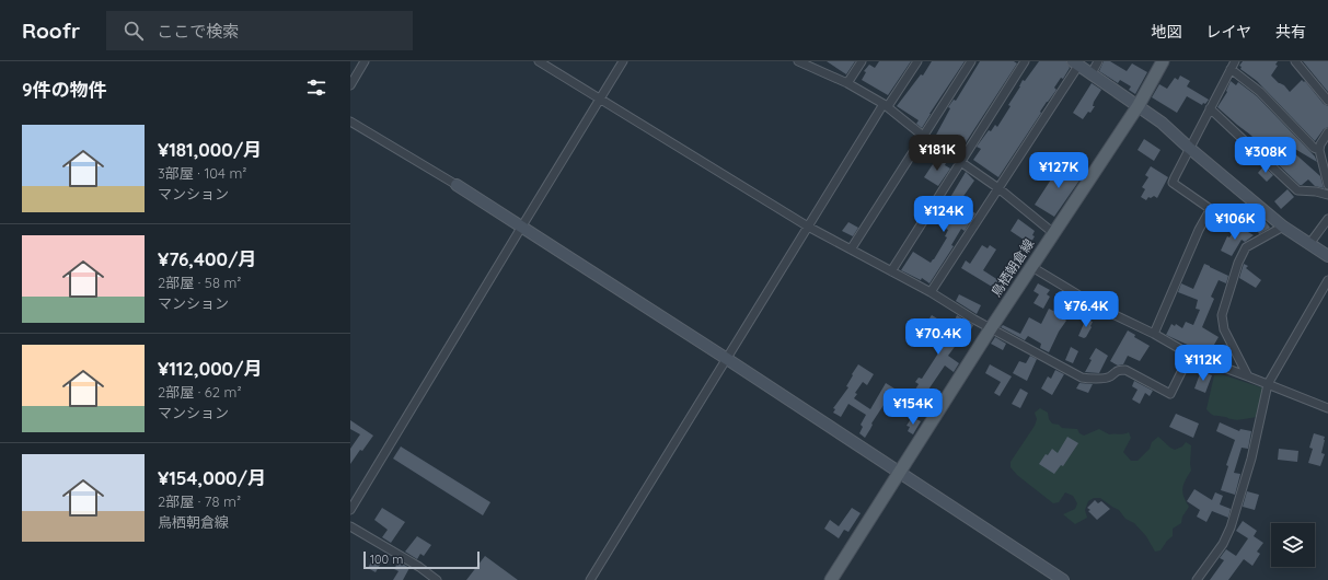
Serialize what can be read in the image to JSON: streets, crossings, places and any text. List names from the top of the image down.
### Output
{
  "streets": {
    "main road": ["鳥栖朝倉線"]
  },
  "scale_bar": "100 m",
  "page": {
    "header": "Roofr",
    "search": "ここで検索",
    "nav": ["地図", "レイヤ", "共有"],
    "heading": "9件の物件",
    "list": [
      {
        "name": "¥181,000/月",
        "note": "3部屋 · 104 m² · マンション"
      },
      {
        "name": "¥76,400/月",
        "note": "2部屋 · 58 m² · マンション"
      },
      {
        "name": "¥112,000/月",
        "note": "2部屋 · 62 m² · マンション"
      },
      {
        "name": "¥154,000/月",
        "note": "2部屋 · 78 m² · 鳥栖朝倉線"
      }
    ],
    "price": [
      "¥181K",
      "¥308K",
      "¥127K",
      "¥124K",
      "¥106K",
      "¥76.4K",
      "¥70.4K",
      "¥112K",
      "¥154K"
    ],
    "scale": "100 m"
  }
}
